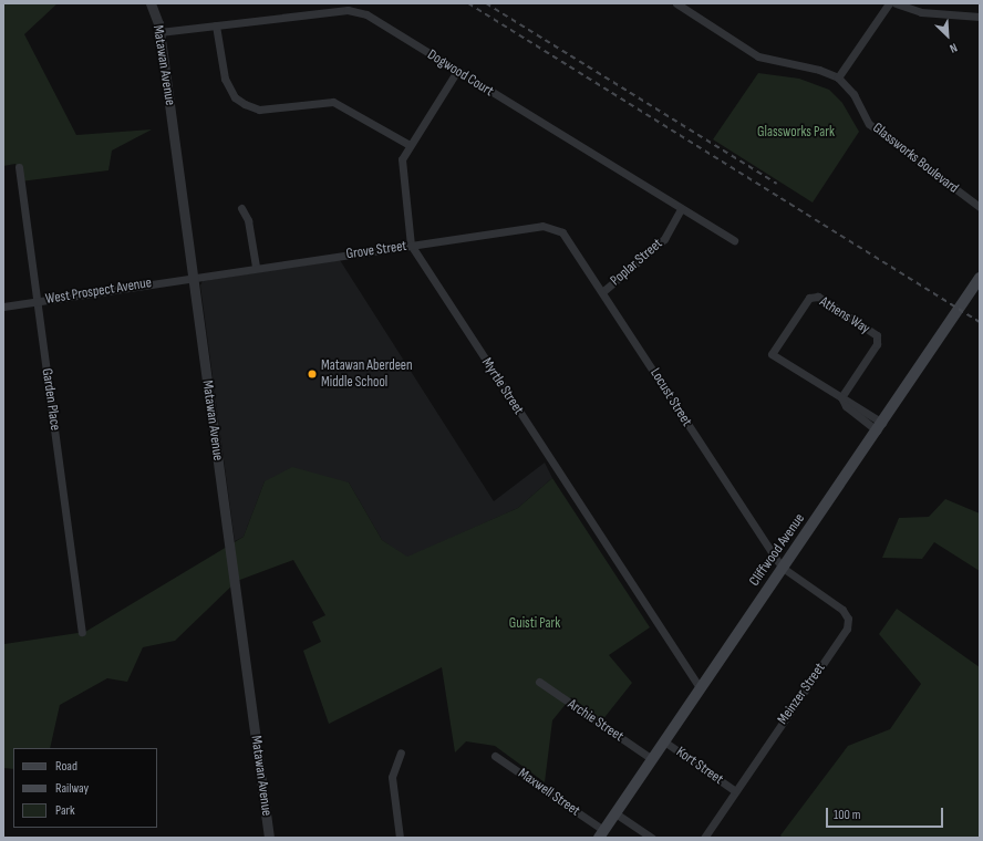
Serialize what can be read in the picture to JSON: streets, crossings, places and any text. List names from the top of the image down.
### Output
{
  "streets": {
    "main road": ["Cliffwood Avenue"],
    "street": [
      "Matawan Avenue",
      "Dogwood Court",
      "Glassworks Boulevard",
      "Grove Street",
      "Poplar Street",
      "West Prospect Avenue",
      "Athens Way",
      "Myrtle Street",
      "Locust Street",
      "Garden Place",
      "Meinzer Street",
      "Archie Street",
      "Kort Street",
      "Maxwell Street"
    ]
  },
  "crossings": [
    ["Matawan Avenue", "Dogwood Court"],
    ["Matawan Avenue", "Grove Street"],
    ["Matawan Avenue", "West Prospect Avenue"],
    ["Dogwood Court", "Poplar Street"],
    ["Dogwood Court", "Myrtle Street"],
    ["Grove Street", "West Prospect Avenue"],
    ["Grove Street", "Myrtle Street"],
    ["Grove Street", "Locust Street"],
    ["Poplar Street", "Locust Street"],
    ["West Prospect Avenue", "Garden Place"],
    ["Athens Way", "Cliffwood Avenue"],
    ["Myrtle Street", "Cliffwood Avenue"],
    ["Locust Street", "Cliffwood Avenue"],
    ["Locust Street", "Meinzer Street"],
    ["Cliffwood Avenue", "Meinzer Street"],
    ["Cliffwood Avenue", "Archie Street"],
    ["Cliffwood Avenue", "Kort Street"],
    ["Cliffwood Avenue", "Maxwell Street"],
    ["Meinzer Street", "Kort Street"]
  ],
  "parks": ["Glassworks Park", "Guisti Park"],
  "places": ["Matawan Aberdeen Middle School"],
  "legend": ["Road", "Railway", "Park"],
  "scale_bar": "100 m",
  "north": "bottom right"
}
